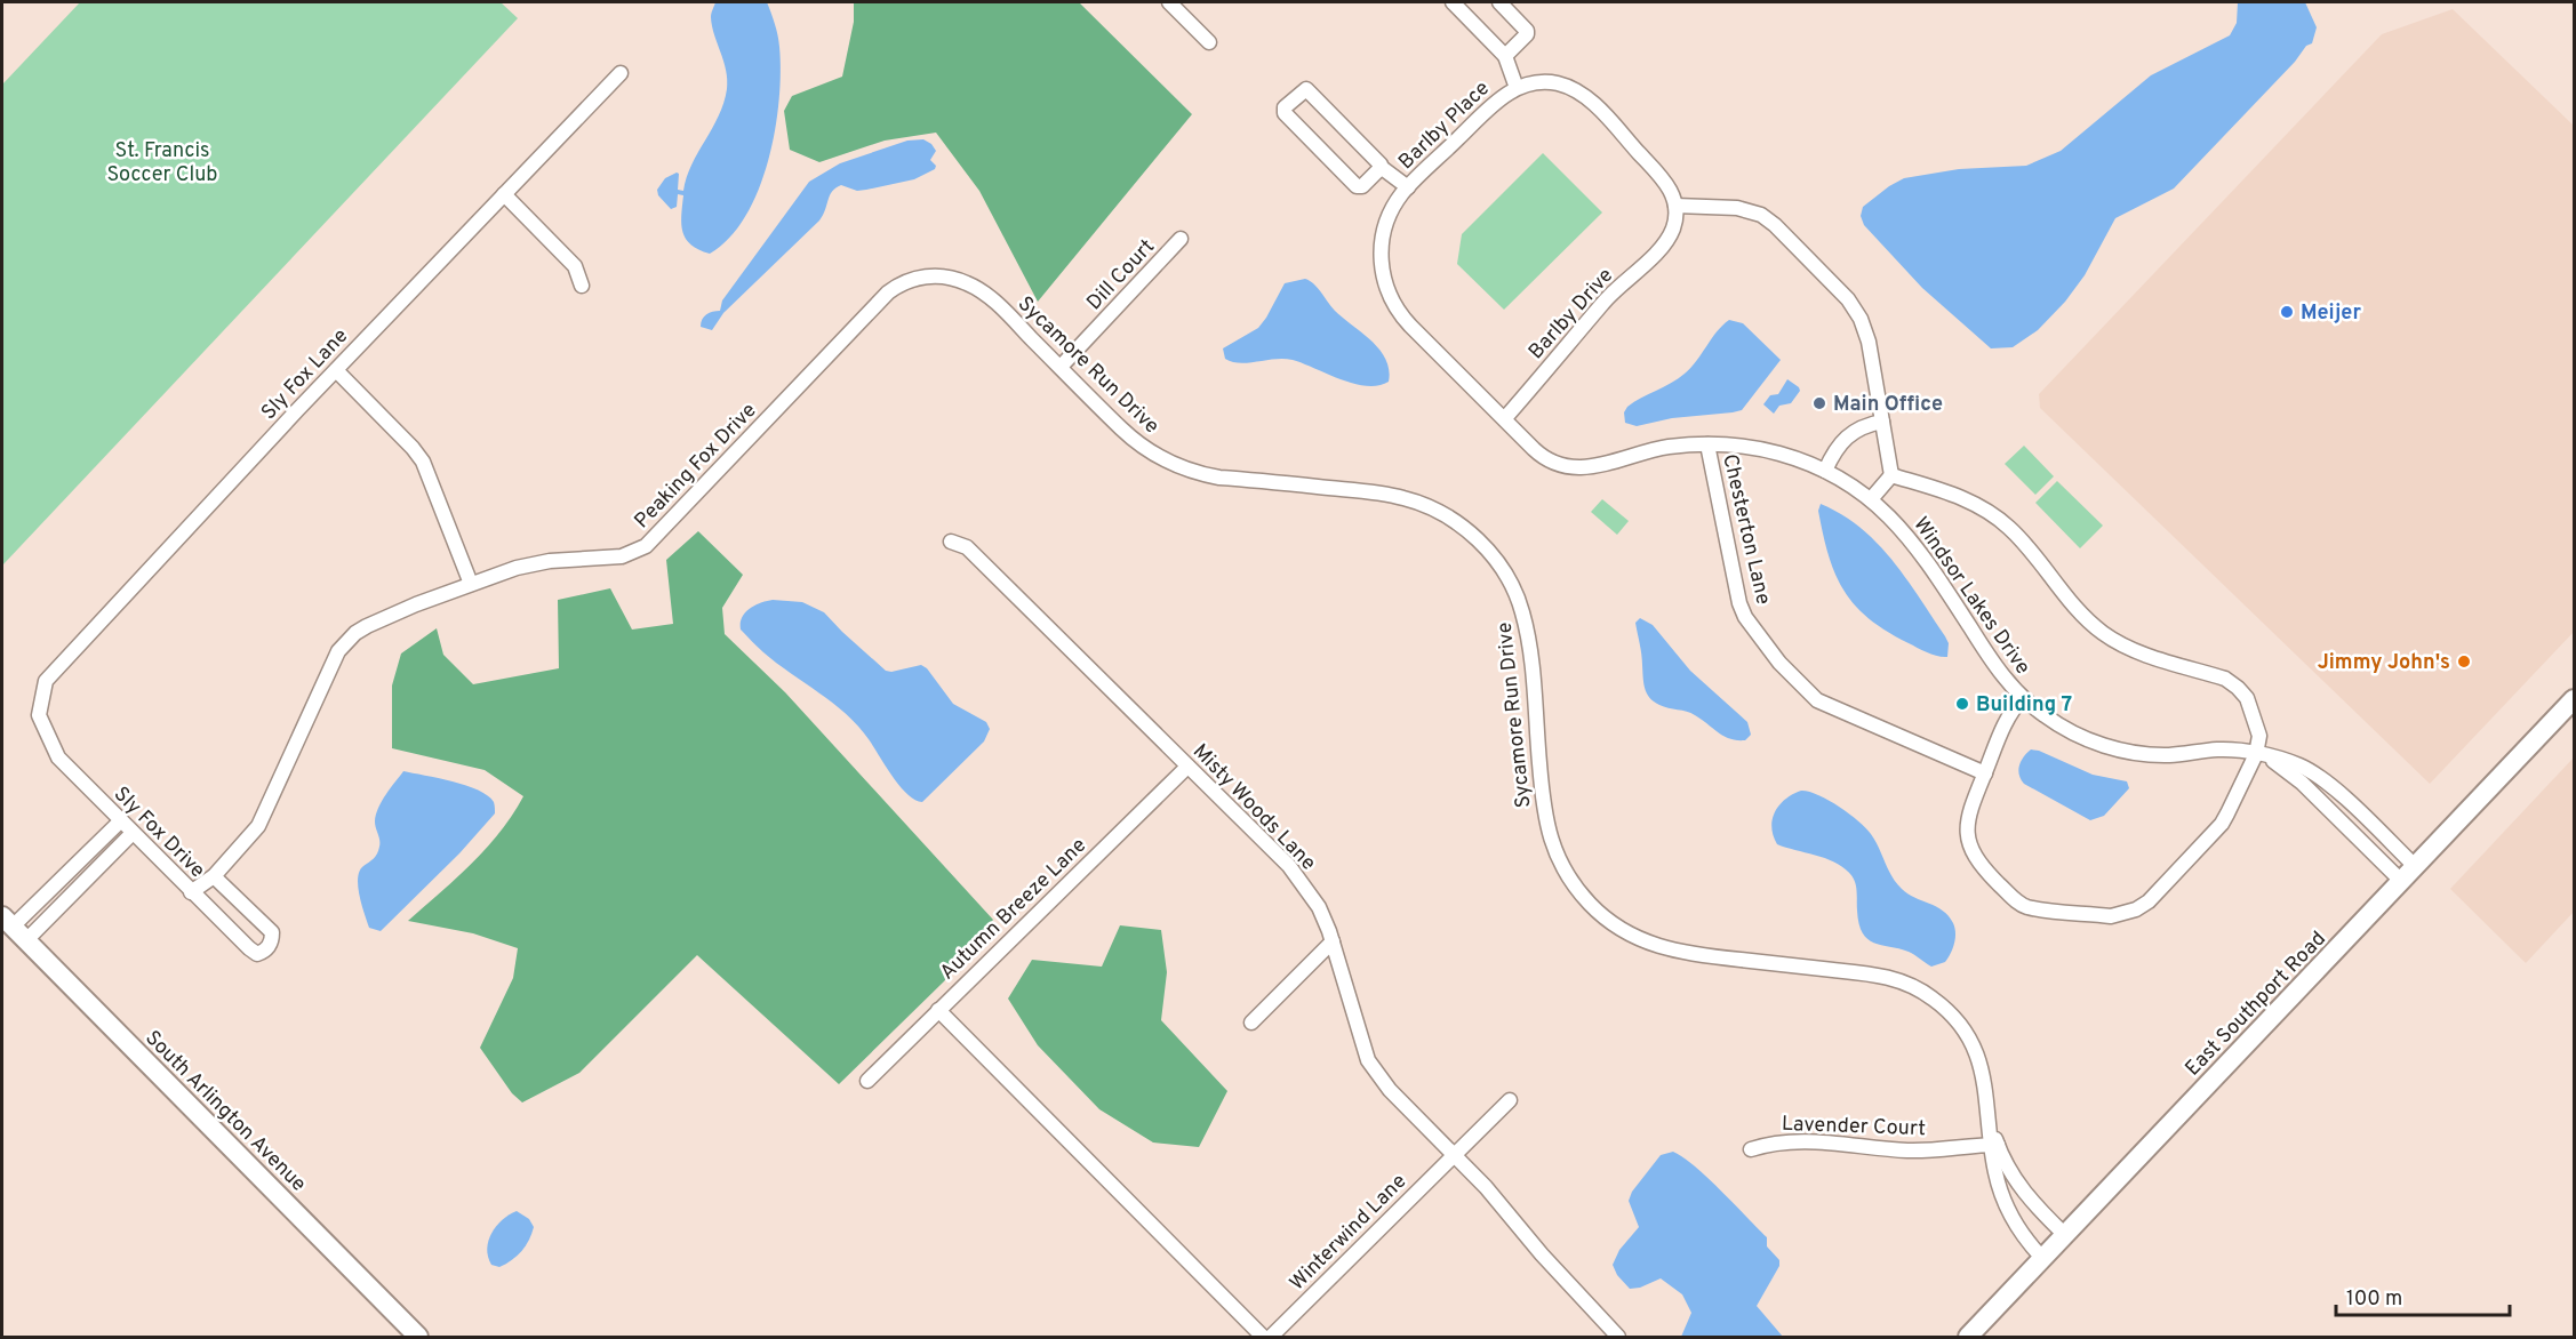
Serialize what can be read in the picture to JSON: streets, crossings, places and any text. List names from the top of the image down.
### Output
{
  "streets": {
    "main road": ["East Southport Road", "South Arlington Avenue"],
    "street": [
      "Barlby Place",
      "Dill Court",
      "Barlby Drive",
      "Sycamore Run Drive",
      "Sly Fox Lane",
      "Peaking Fox Drive",
      "Chesterton Lane",
      "Windsor Lakes Drive",
      "Misty Woods Lane",
      "Sly Fox Drive",
      "Autumn Breeze Lane",
      "Lavender Court",
      "Winterwind Lane"
    ]
  },
  "crossings": [
    ["Barlby Place", "Barlby Drive"],
    ["Barlby Place", "Windsor Lakes Drive"],
    ["Dill Court", "Sycamore Run Drive"],
    ["Barlby Drive", "Windsor Lakes Drive"],
    ["Sycamore Run Drive", "Peaking Fox Drive"],
    ["Sycamore Run Drive", "East Southport Road"],
    ["Sycamore Run Drive", "Lavender Court"],
    ["Sly Fox Lane", "Sly Fox Drive"],
    ["Peaking Fox Drive", "Sly Fox Drive"],
    ["Chesterton Lane", "Windsor Lakes Drive"],
    ["Windsor Lakes Drive", "East Southport Road"],
    ["Misty Woods Lane", "Autumn Breeze Lane"],
    ["Misty Woods Lane", "Winterwind Lane"]
  ],
  "parks": ["St. Francis Soccer Club"],
  "places": [
    "Meijer",
    "Main Office",
    "Jimmy John's",
    "Building 7"
  ],
  "scale_bar": "100 m"
}
